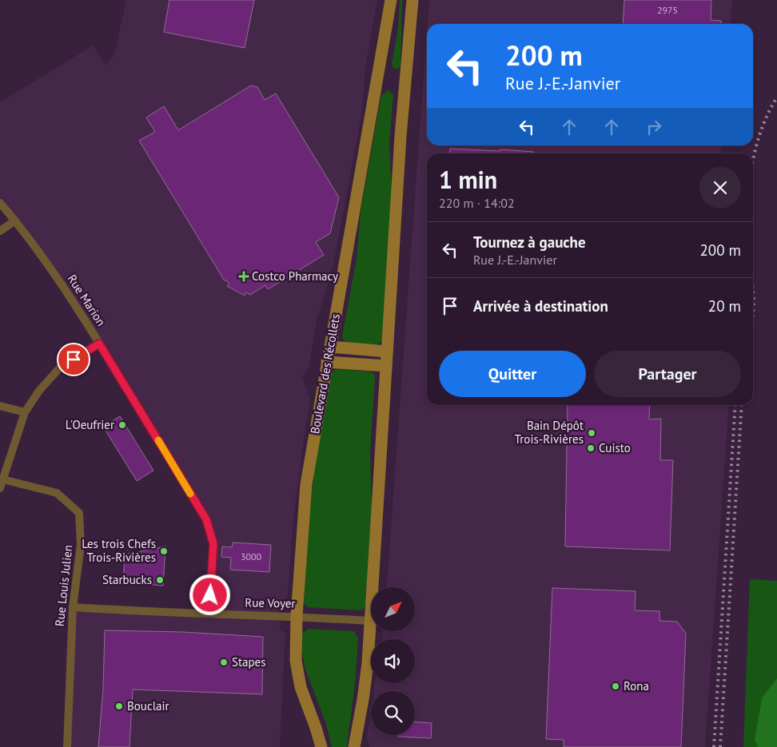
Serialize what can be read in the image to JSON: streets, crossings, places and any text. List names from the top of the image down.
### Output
{
  "streets": {
    "main road": ["Boulevard des Récollets"],
    "street": ["Rue Marion", "Rue Louis Julien", "Rue Voyer"]
  },
  "crossings": [
    ["Rue Marion", "Rue Voyer"],
    ["Boulevard des Récollets", "Rue Voyer"],
    ["Rue Louis Julien", "Rue Voyer"]
  ],
  "places": {
    "health": ["Costco Pharmacy"],
    "other": [
      "L'Oeufrier",
      "Bain Dépôt Trois-Rivières",
      "Cuisto",
      "Les trois Chefs Trois-Rivières",
      "Starbucks",
      "Stapes",
      "Rona",
      "Bouclair"
    ]
  },
  "house_numbers": ["2975", "3000"],
  "north": "top right",
  "page": {
    "turn": ["200 m", "Rue J.-E.-Janvier"],
    "heading": ["1 min", "220 m · 14:02"],
    "list": [
      {
        "name": "Tournez à gauche",
        "note": "Rue J.-E.-Janvier",
        "value": "200 m"
      },
      {
        "name": "Arrivée à destination",
        "value": "20 m"
      }
    ],
    "buttons": ["Quitter", "Partager"]
  }
}
